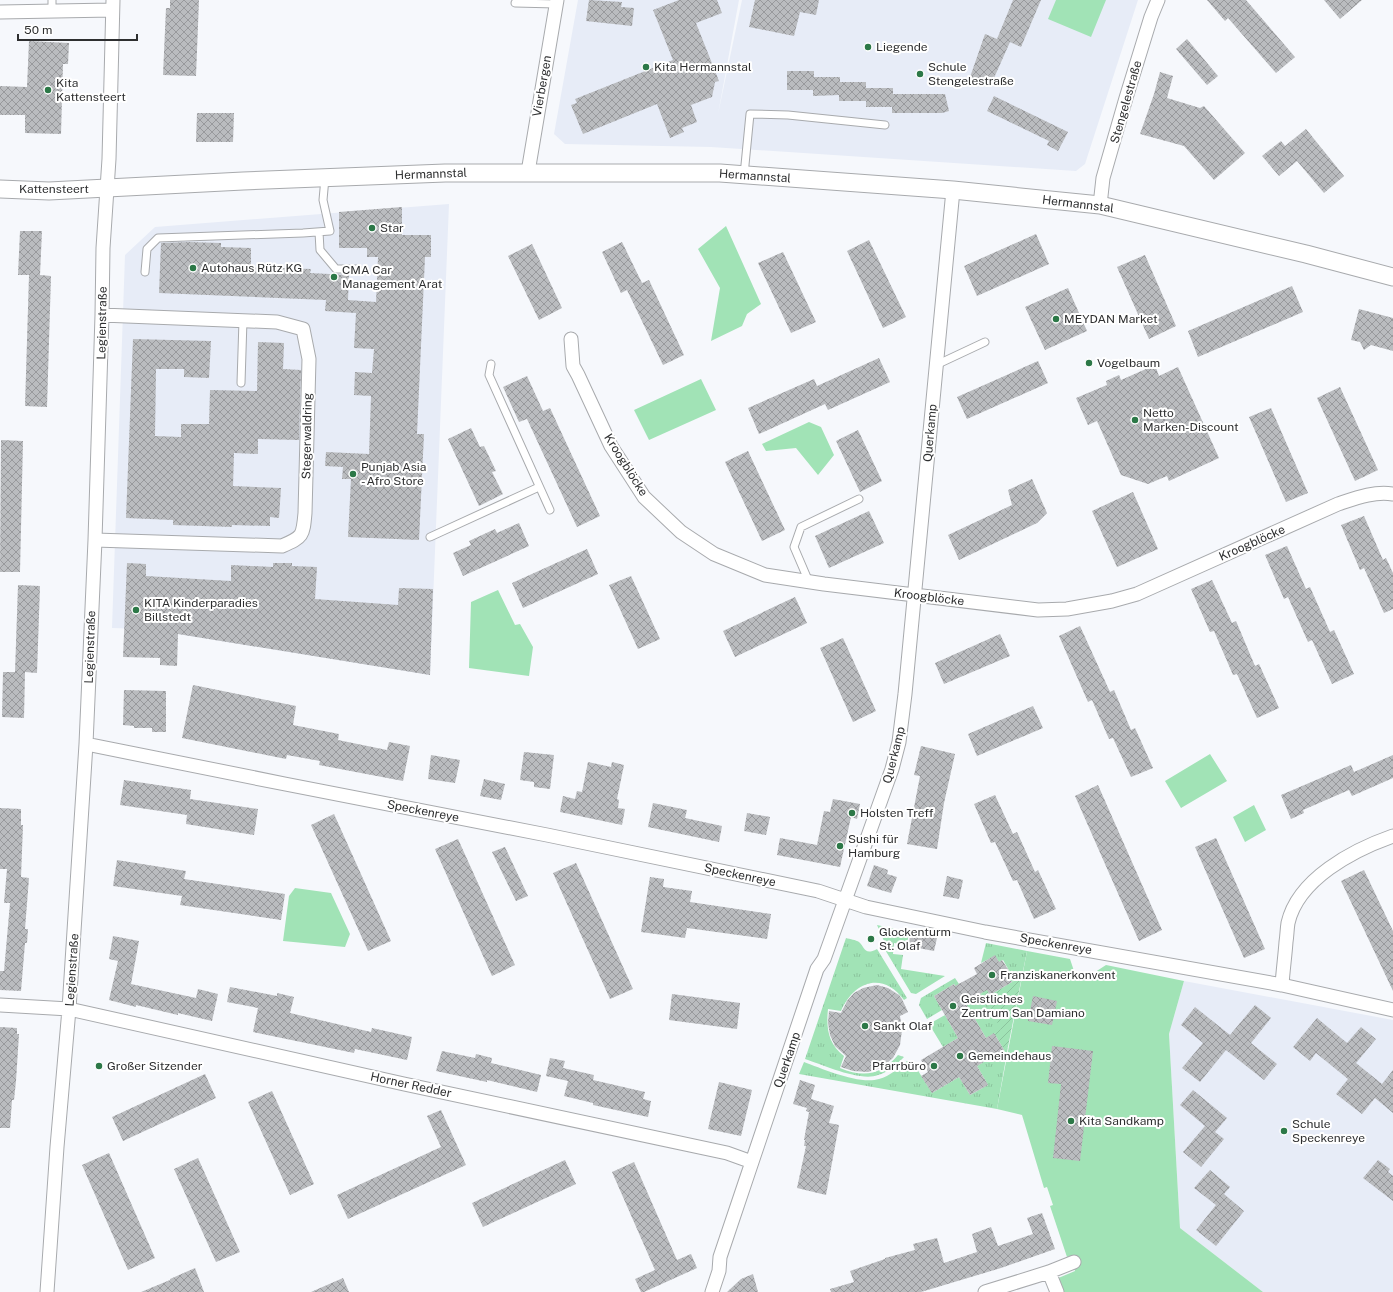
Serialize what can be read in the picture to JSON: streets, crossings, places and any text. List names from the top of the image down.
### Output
{
  "streets": {
    "street": [
      "Vierbergen",
      "Stengelestraße",
      "Hermannstal",
      "Kattensteert",
      "Legienstraße",
      "Querkamp",
      "Stegerwaldring",
      "Kroogblöcke",
      "Speckenreye",
      "Horner Redder"
    ]
  },
  "crossings": [
    ["Vierbergen", "Hermannstal"],
    ["Stengelestraße", "Hermannstal"],
    ["Hermannstal", "Kattensteert"],
    ["Hermannstal", "Legienstraße"],
    ["Hermannstal", "Querkamp"],
    ["Kattensteert", "Legienstraße"],
    ["Legienstraße", "Stegerwaldring"],
    ["Legienstraße", "Speckenreye"],
    ["Legienstraße", "Horner Redder"],
    ["Querkamp", "Kroogblöcke"],
    ["Querkamp", "Speckenreye"],
    ["Querkamp", "Horner Redder"]
  ],
  "places": [
    "Liegende",
    "Kita Hermannstal",
    "Schule Stengelestraße",
    "Kita Kattensteert",
    "Star",
    "Autohaus Rütz KG",
    "CMA Car Management Arat",
    "MEYDAN Market",
    "Vogelbaum",
    "Netto Marken-Discount",
    "Punjab Asia - Afro Store",
    "KITA Kinderparadies Billstedt",
    "Holsten Treff",
    "Sushi für Hamburg",
    "Glockenturm St. Olaf",
    "Franziskanerkonvent",
    "Geistliches Zentrum San Damiano",
    "Sankt Olaf",
    "Gemeindehaus",
    "Großer Sitzender",
    "Pfarrbüro",
    "Kita Sandkamp",
    "Schule Speckenreye"
  ],
  "scale_bar": "50 m"
}
